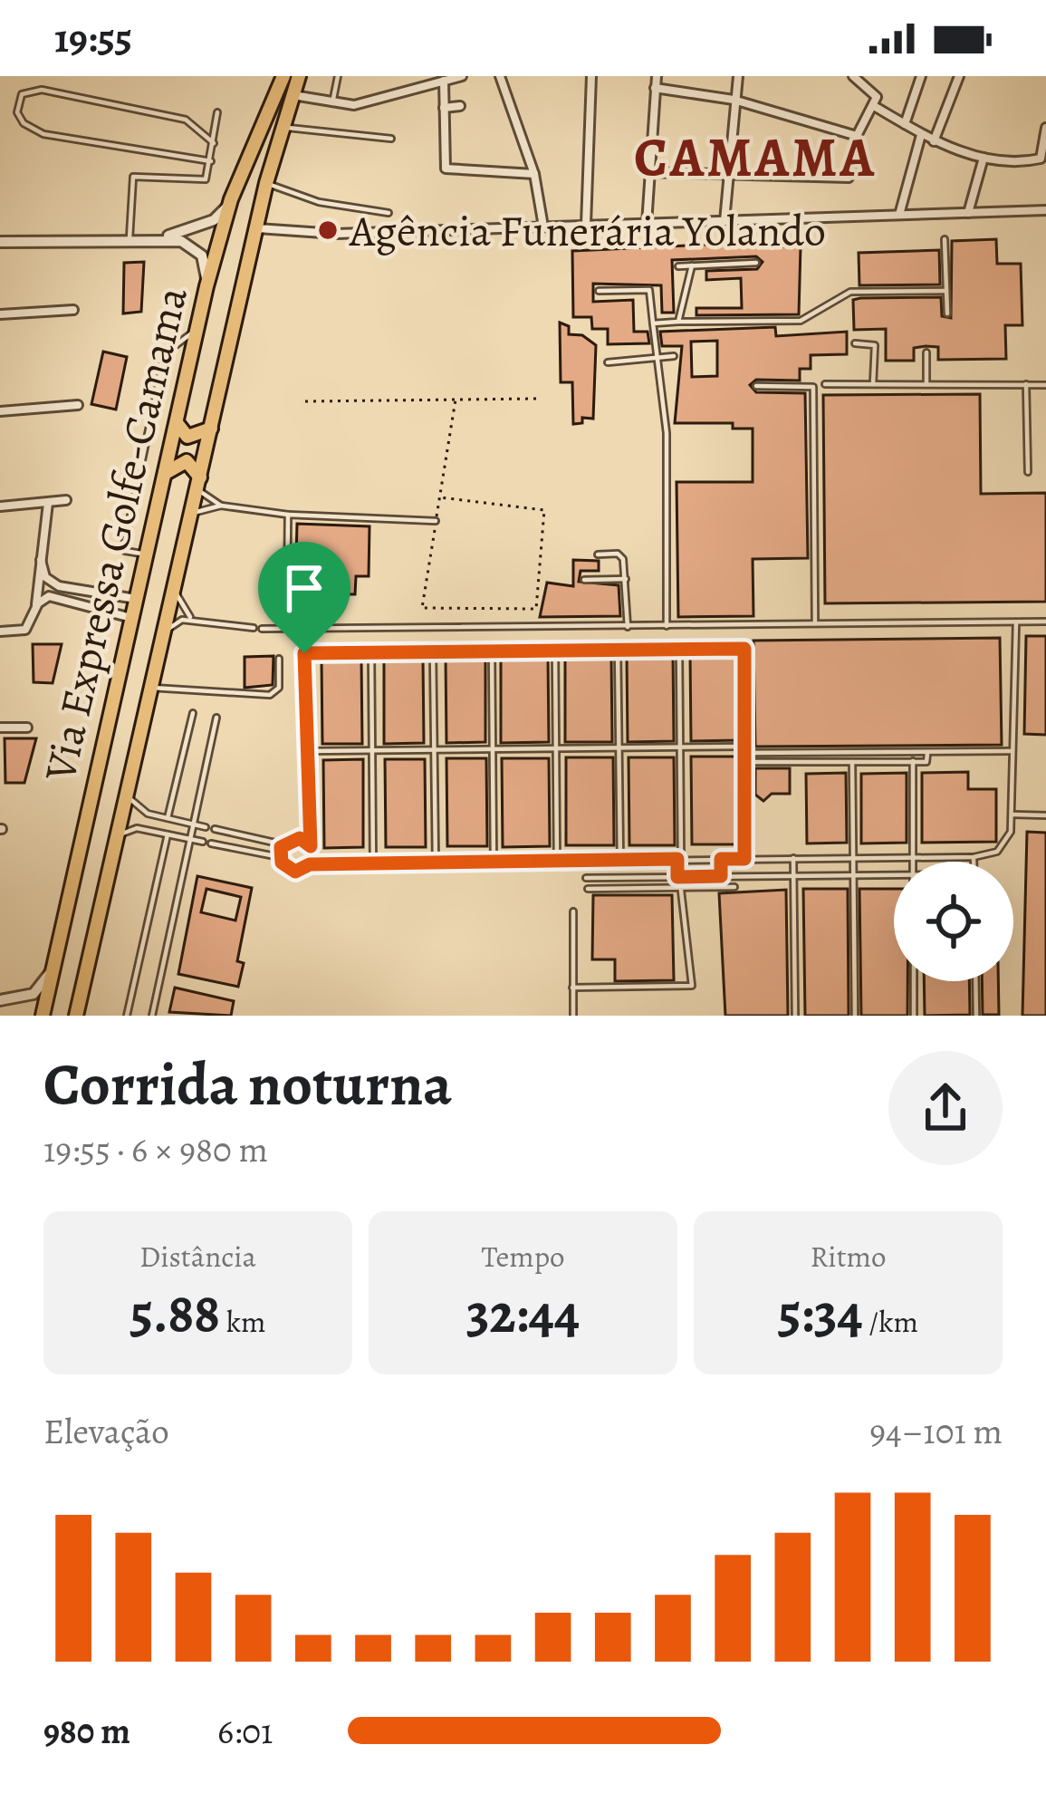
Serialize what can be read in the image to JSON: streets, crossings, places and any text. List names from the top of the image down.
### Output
{
  "streets": {
    "highway": ["Via Expressa Golfe-Camama"]
  },
  "districts": ["CAMAMA"],
  "places": ["Agência Funerária Yolando"],
  "page": {
    "status": "19:55",
    "heading": ["Corrida noturna", "19:55 · 6 × 980 m"],
    "stats": [
      ["Distância", "5.88 km"],
      ["Tempo", "32:44"],
      ["Ritmo", "5:34 /km"]
    ],
    "chart": ["Elevação", "94–101 m"],
    "list": [
      {
        "name": "980 m",
        "note": "6:01"
      }
    ]
  }
}
